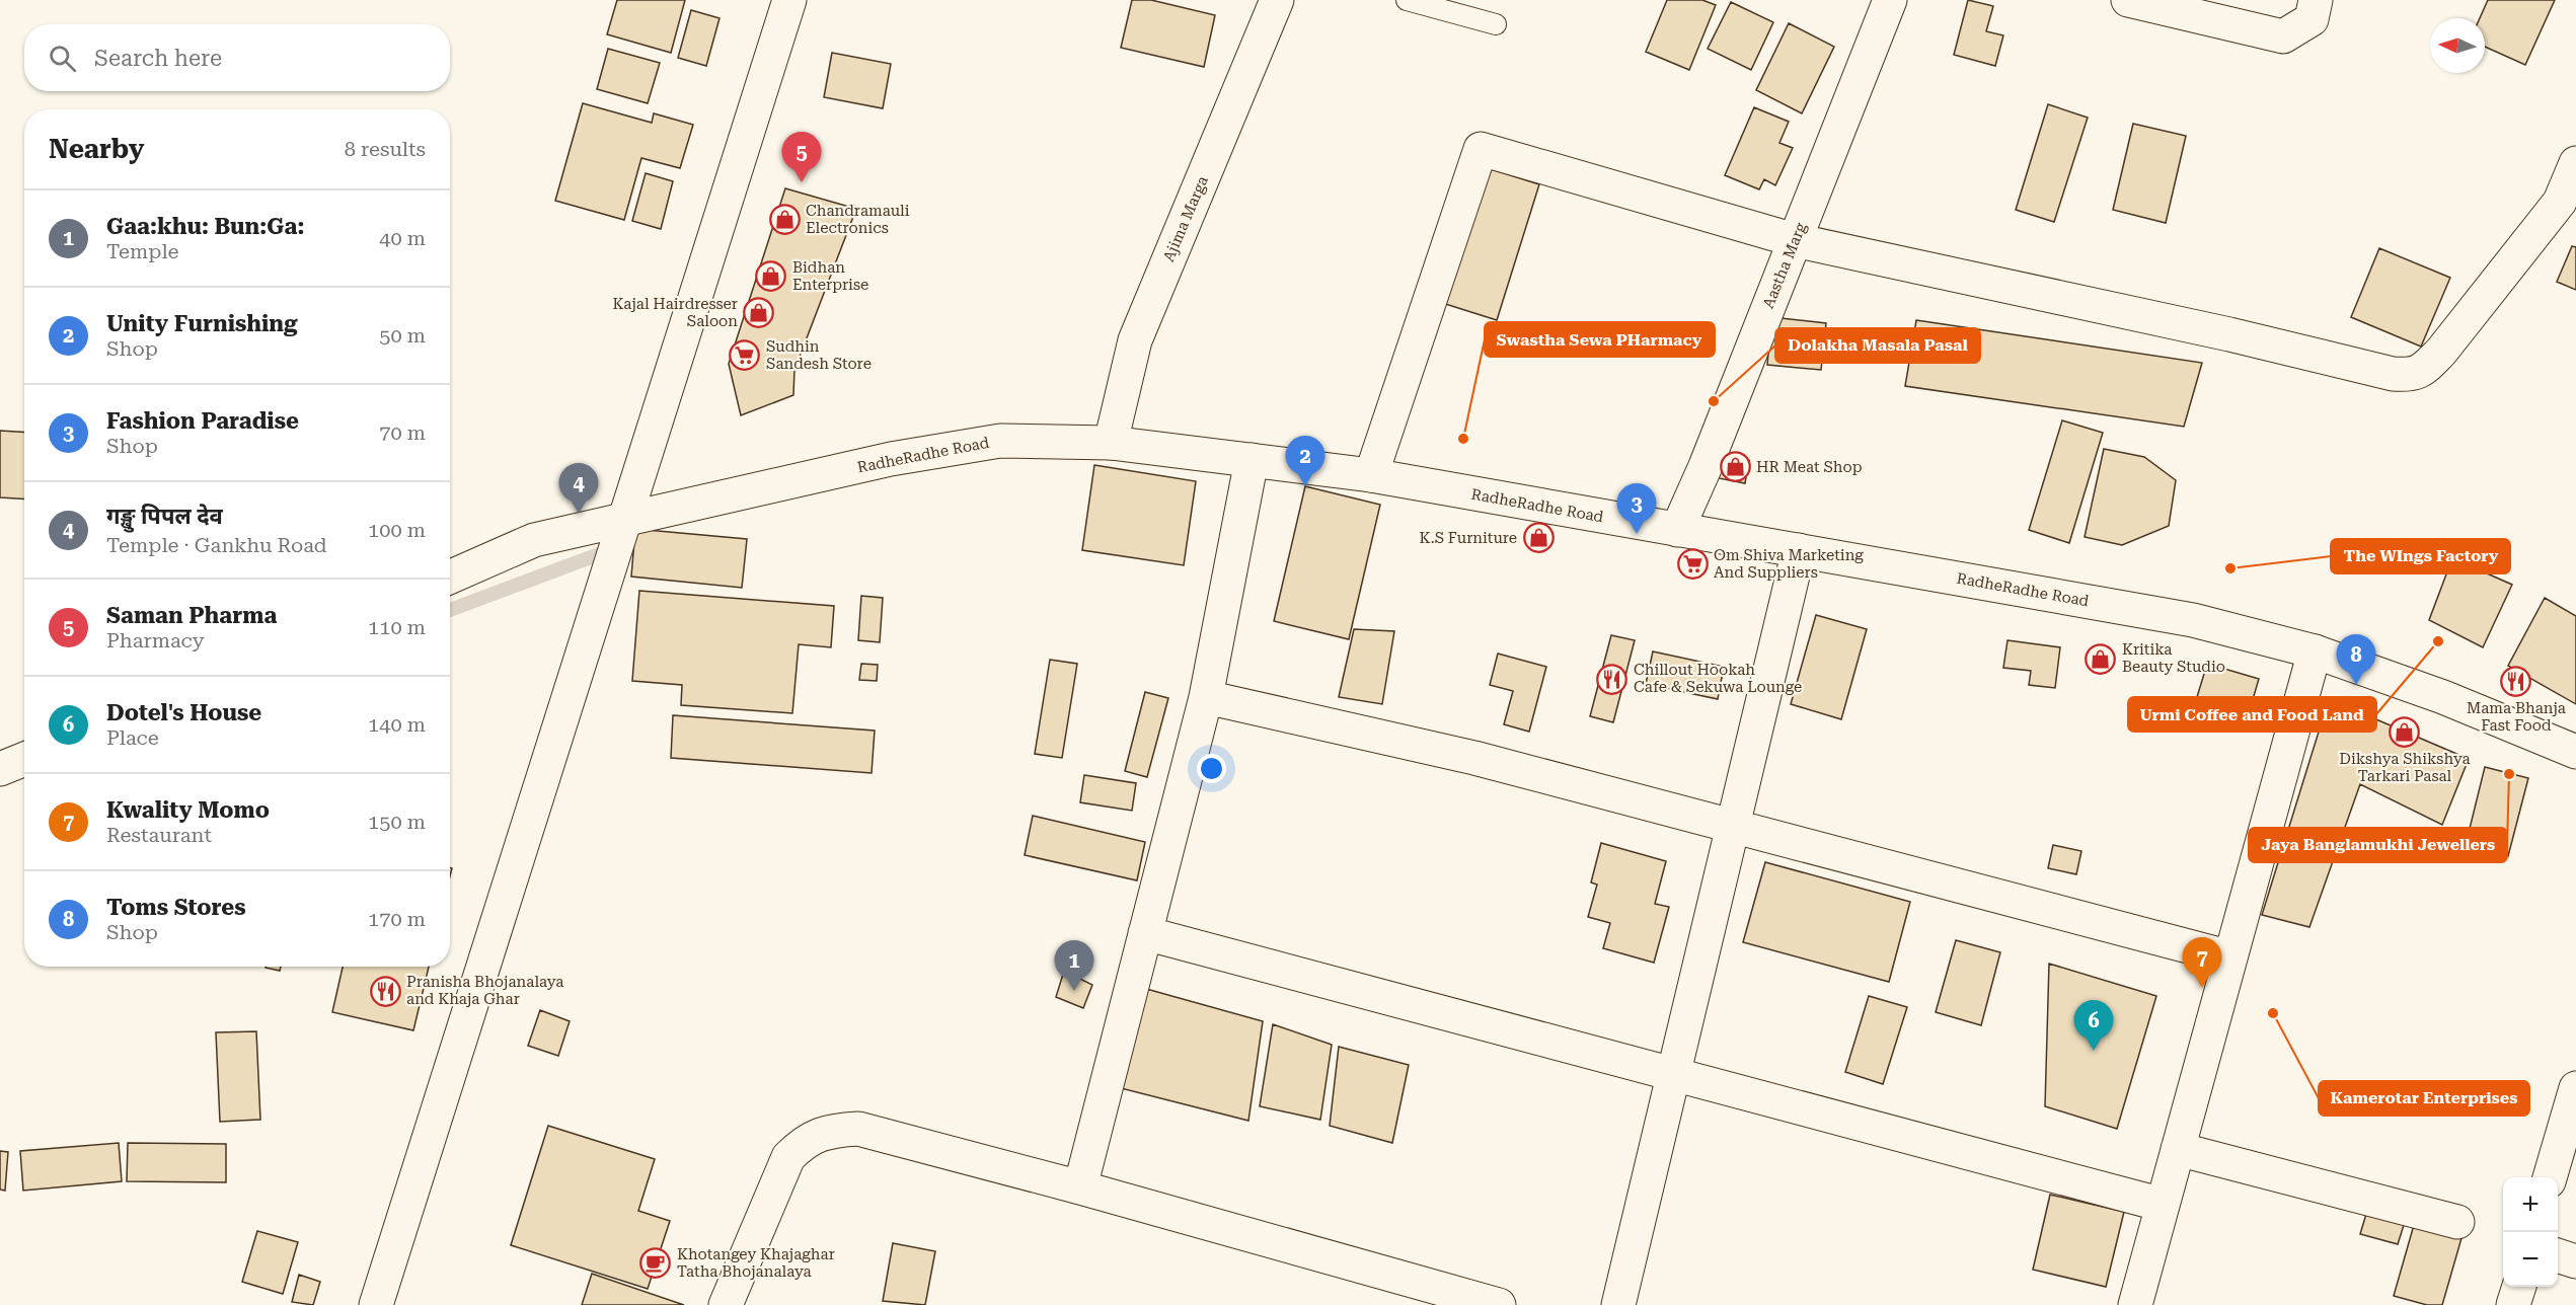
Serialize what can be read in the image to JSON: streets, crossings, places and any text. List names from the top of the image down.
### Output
{
  "streets": {
    "street": ["Ajima Marga", "Aastha Marg", "RadheRadhe Road"]
  },
  "crossings": [
    ["Ajima Marga", "RadheRadhe Road"],
    ["Aastha Marg", "RadheRadhe Road"]
  ],
  "places": {
    "shop": [
      "Chandramauli Electronics",
      "Bidhan Enterprise",
      "Kajal Hairdresser Saloon",
      "HR Meat Shop",
      "K.S Furniture",
      "Kritika Beauty Studio",
      "Dikshya Shikshya Tarkari Pasal"
    ],
    "supermarket": ["Sudhin Sandesh Store", "Om Shiva Marketing And Suppliers"],
    "other": [
      "Dolakha Masala Pasal",
      "Swastha Sewa PHarmacy",
      "The WIngs Factory",
      "Urmi Coffee and Food Land",
      "Jaya Banglamukhi Jewellers",
      "Kamerotar Enterprises"
    ],
    "restaurant": ["Chillout Hookah Cafe & Sekuwa Lounge", "Mama Bhanja Fast Food", "Pranisha Bhojanalaya and Khaja Ghar"],
    "cafe": ["Khotangey Khajaghar Tatha Bhojanalaya"]
  },
  "north": "left",
  "page": {
    "search": "Search here",
    "heading": ["Nearby", "8 results"],
    "pins": [
      "5",
      "2",
      "4",
      "3",
      "8",
      "7",
      "1",
      "6"
    ],
    "list": [
      {
        "mark": "1",
        "name": "Gaa:khu: Bun:Ga:",
        "note": "Temple",
        "value": "40 m"
      },
      {
        "mark": "2",
        "name": "Unity Furnishing",
        "note": "Shop",
        "value": "50 m"
      },
      {
        "mark": "3",
        "name": "Fashion Paradise",
        "note": "Shop",
        "value": "70 m"
      },
      {
        "mark": "4",
        "name": "गङ्खु पिपल देव",
        "note": "Temple · Gankhu Road",
        "value": "100 m"
      },
      {
        "mark": "5",
        "name": "Saman Pharma",
        "note": "Pharmacy",
        "value": "110 m"
      },
      {
        "mark": "6",
        "name": "Dotel's House",
        "note": "Place",
        "value": "140 m"
      },
      {
        "mark": "7",
        "name": "Kwality Momo",
        "note": "Restaurant",
        "value": "150 m"
      },
      {
        "mark": "8",
        "name": "Toms Stores",
        "note": "Shop",
        "value": "170 m"
      }
    ],
    "map_buttons": ["+", "−"]
  }
}
